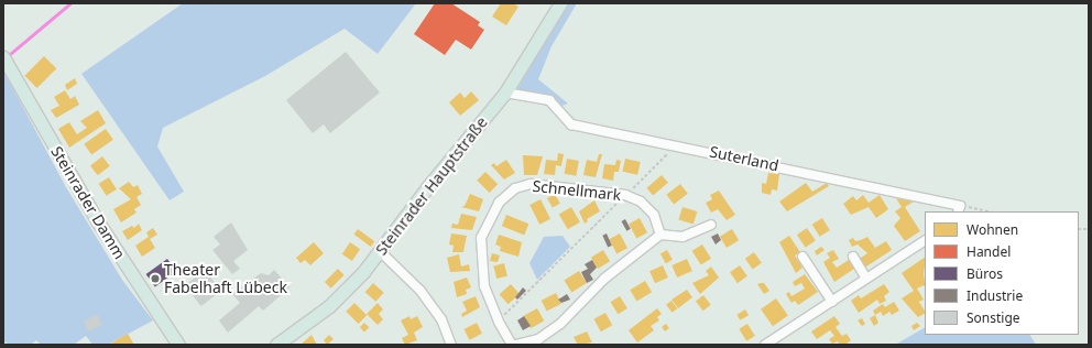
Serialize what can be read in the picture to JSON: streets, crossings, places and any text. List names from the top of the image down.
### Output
{
  "streets": {
    "main road": ["Steinrader Hauptstraße", "Steinrader Damm"],
    "street": ["Suterland", "Schnellmark"]
  },
  "crossings": [
    ["Suterland", "Steinrader Hauptstraße"]
  ],
  "places": ["Theater Fabelhaft Lübeck"],
  "legend": [
    "Wohnen",
    "Handel",
    "Büros",
    "Industrie",
    "Sonstige"
  ]
}
